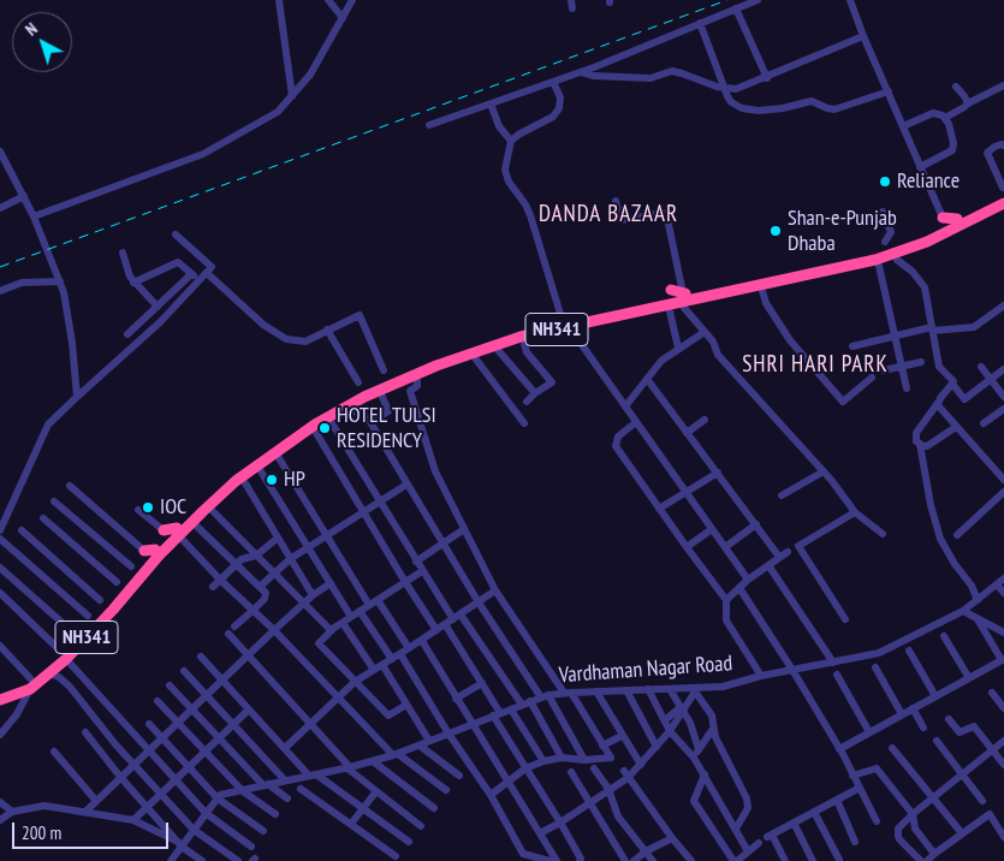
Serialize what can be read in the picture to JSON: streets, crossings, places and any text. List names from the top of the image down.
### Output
{
  "streets": {
    "highway": ["NH341"],
    "street": ["Vardhaman Nagar Road"]
  },
  "districts": ["DANDA BAZAAR", "SHRI HARI PARK"],
  "places": [
    "Reliance",
    "Shan-e-Punjab Dhaba",
    "HOTEL TULSI RESIDENCY",
    "HP",
    "IOC"
  ],
  "scale_bar": "200 m",
  "north": "top left"
}
